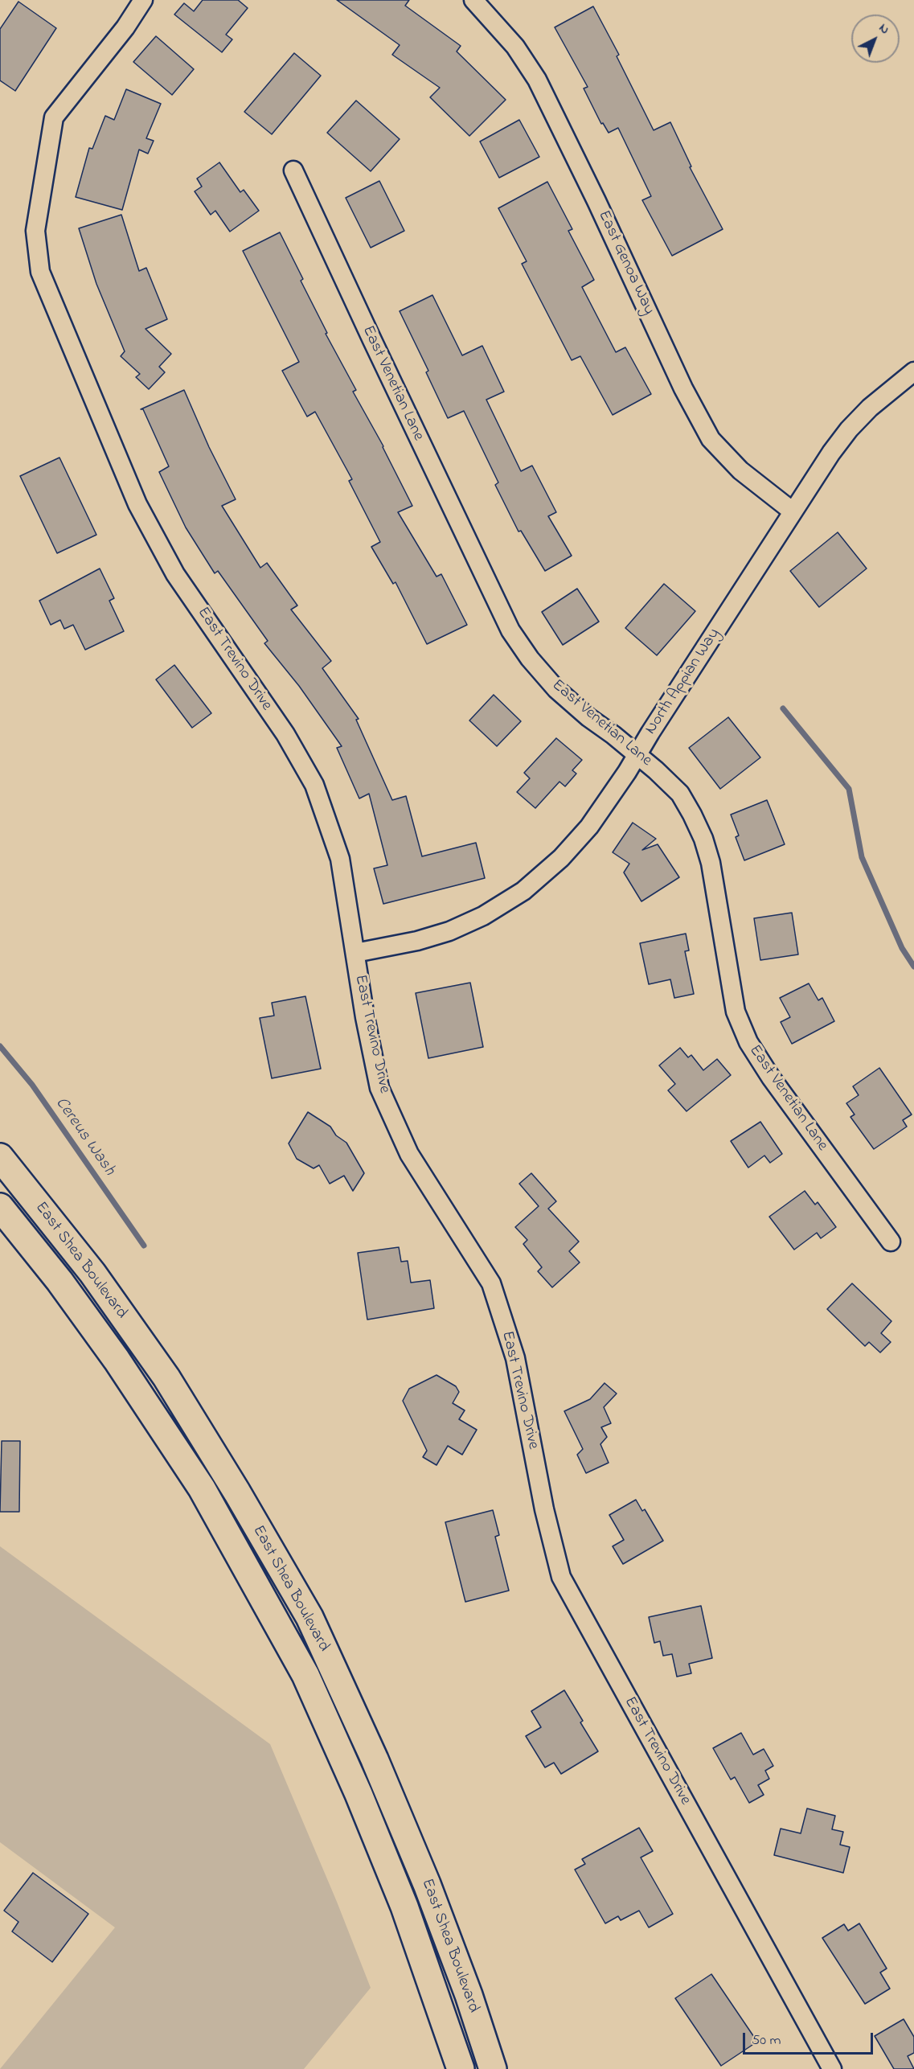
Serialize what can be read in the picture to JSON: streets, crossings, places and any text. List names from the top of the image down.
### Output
{
  "streets": {
    "main road": ["East Shea Boulevard"],
    "street": [
      "East Genoa Way",
      "East Venetian Lane",
      "East Trevino Drive",
      "North Appian Way"
    ]
  },
  "crossings": [
    ["East Genoa Way", "North Appian Way"],
    ["East Venetian Lane", "North Appian Way"],
    ["East Trevino Drive", "North Appian Way"]
  ],
  "water": ["Cereus Wash"],
  "scale_bar": "50 m",
  "north": "top right"
}
